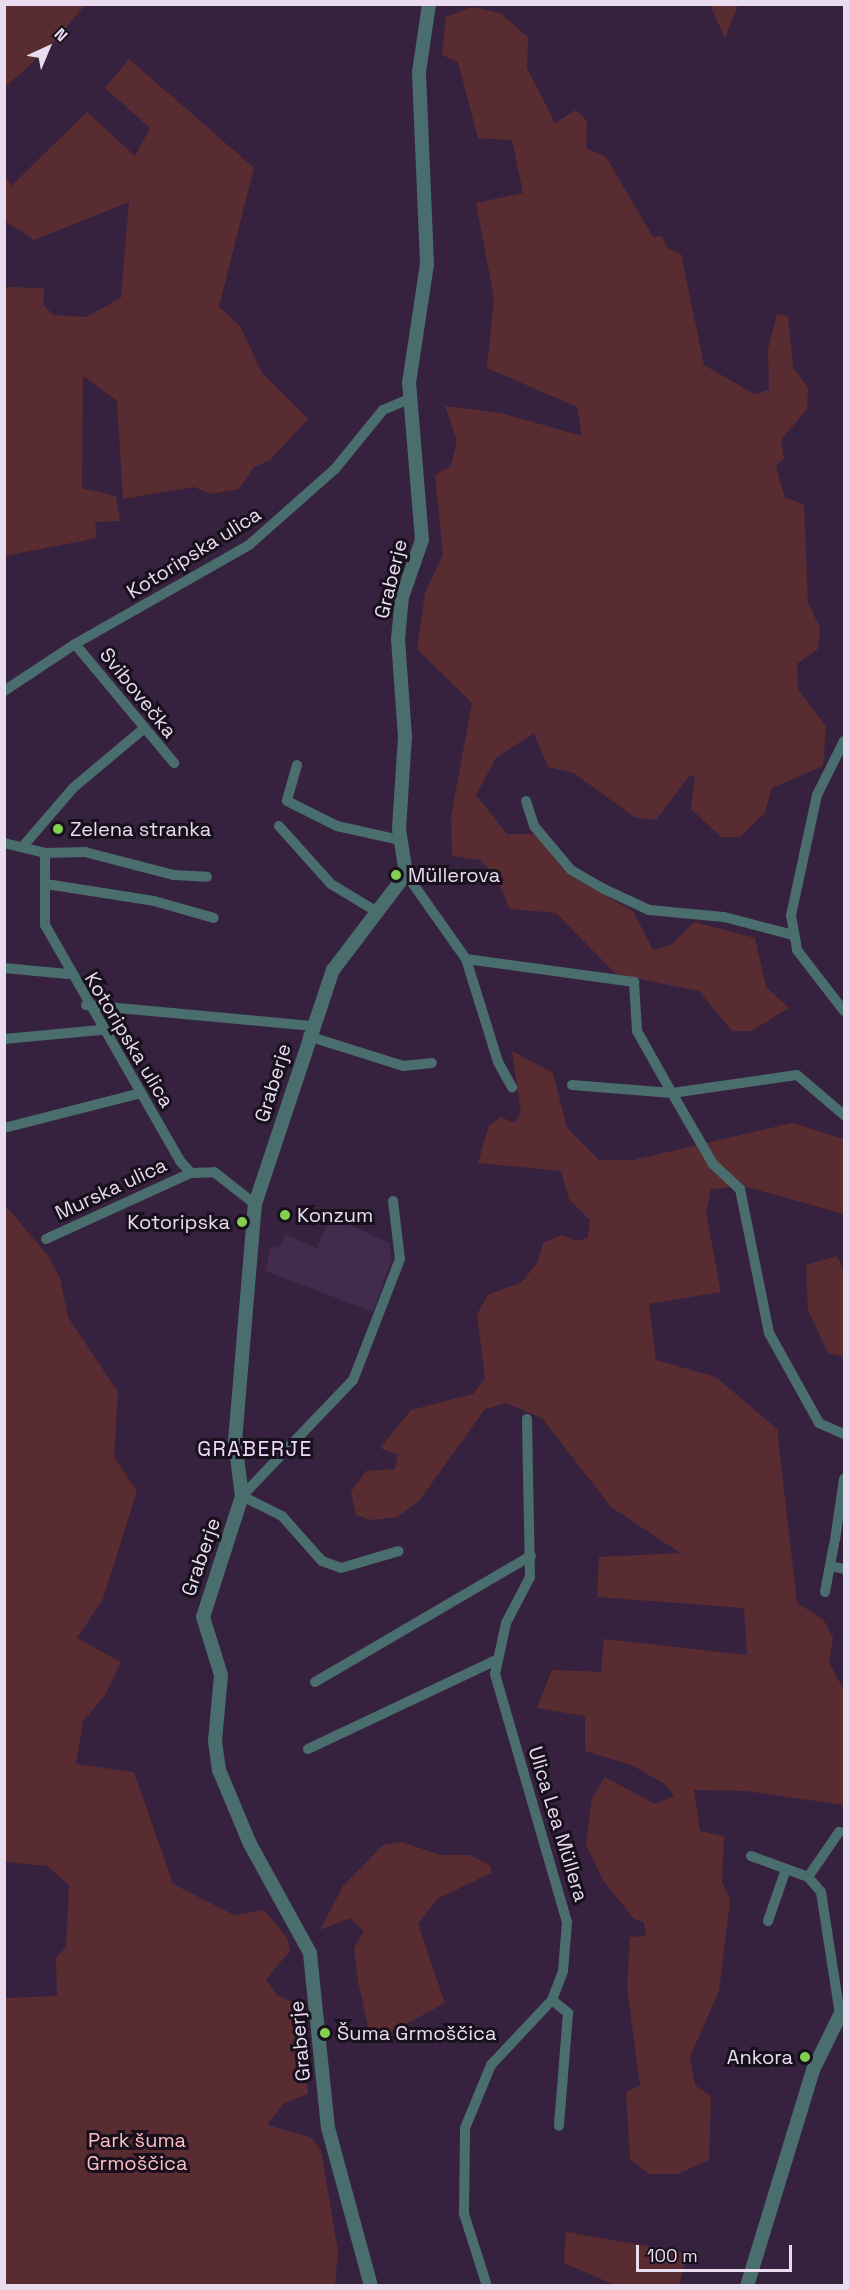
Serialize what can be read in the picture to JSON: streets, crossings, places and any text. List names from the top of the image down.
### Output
{
  "streets": {
    "street": [
      "Kotoripska ulica",
      "Graberje",
      "Svibovečka",
      "Murska ulica",
      "Ulica Lea Müllera"
    ]
  },
  "crossings": [
    ["Kotoripska ulica", "Graberje"],
    ["Kotoripska ulica", "Svibovečka"],
    ["Kotoripska ulica", "Murska ulica"]
  ],
  "districts": ["GRABERJE"],
  "parks": ["Park šuma Grmoščica"],
  "places": [
    "Zelena stranka",
    "Müllerova",
    "Konzum",
    "Kotoripska",
    "Šuma Grmoščica",
    "Ankora"
  ],
  "scale_bar": "100 m",
  "north": "top right"
}
